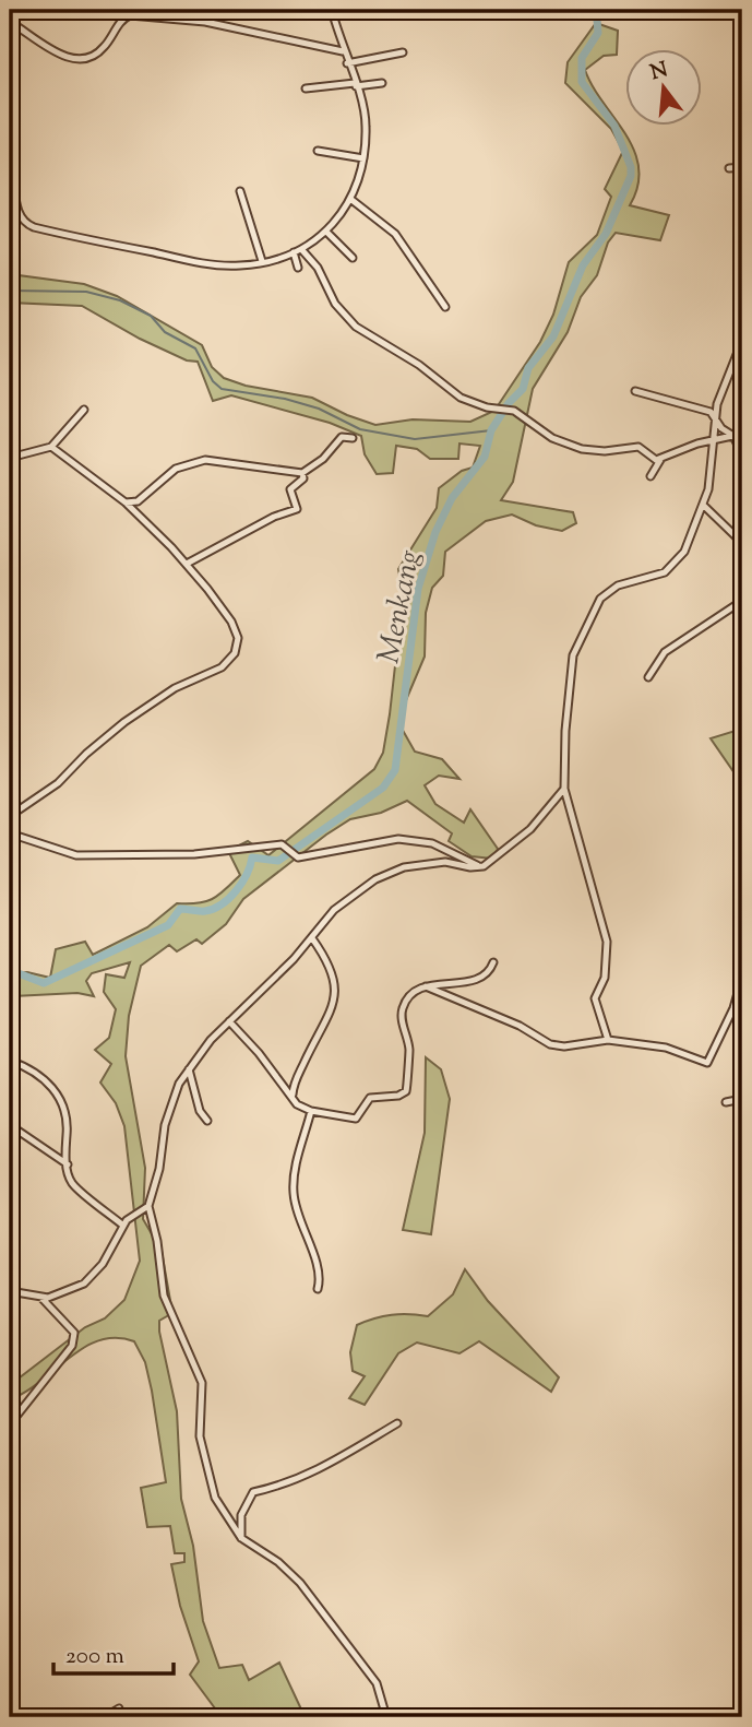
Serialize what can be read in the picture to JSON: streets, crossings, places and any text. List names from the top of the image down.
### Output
{
  "water": ["Menkang"],
  "scale_bar": "200 m",
  "north": "top"
}
